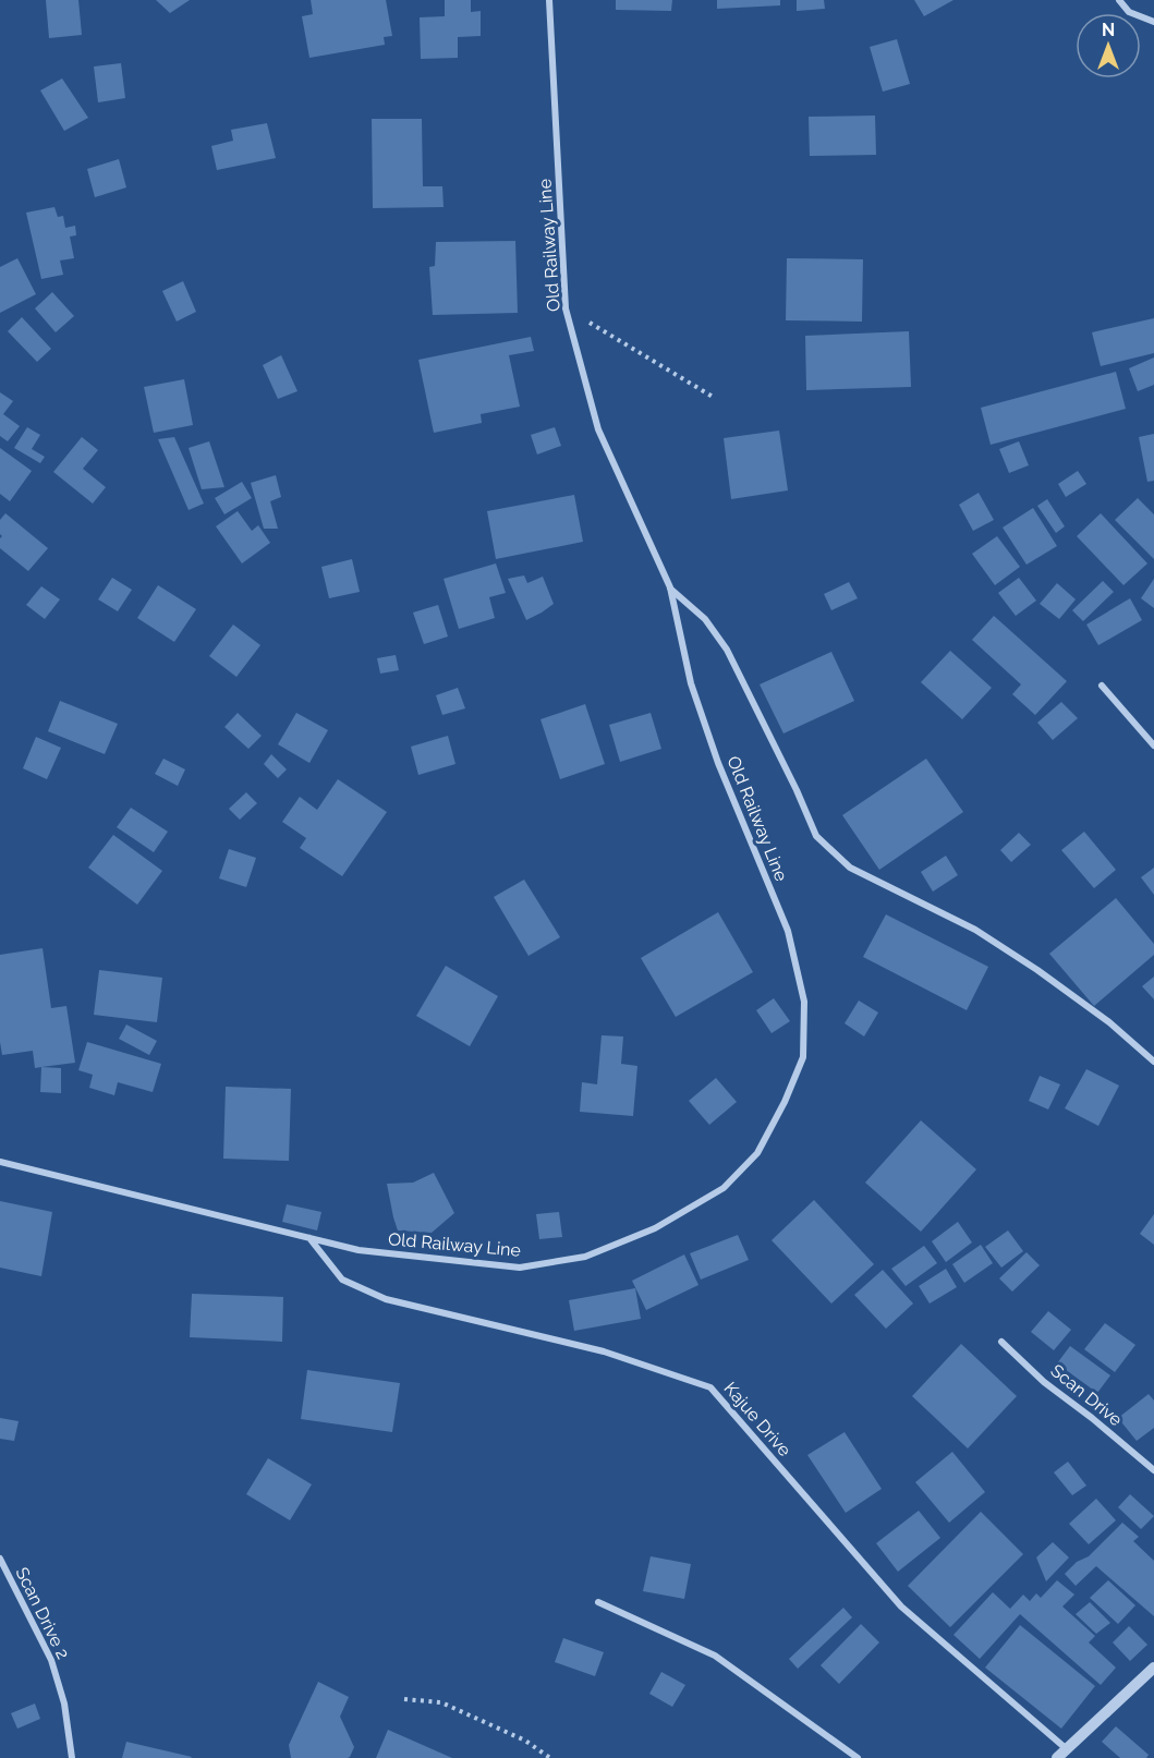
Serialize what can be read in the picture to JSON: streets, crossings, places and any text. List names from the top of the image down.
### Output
{
  "streets": {
    "street": [
      "Old Railway Line",
      "Scan Drive",
      "Kajue Drive",
      "Scan Drive 2"
    ]
  },
  "crossings": [
    ["Old Railway Line", "Kajue Drive"]
  ],
  "north": "top"
}
